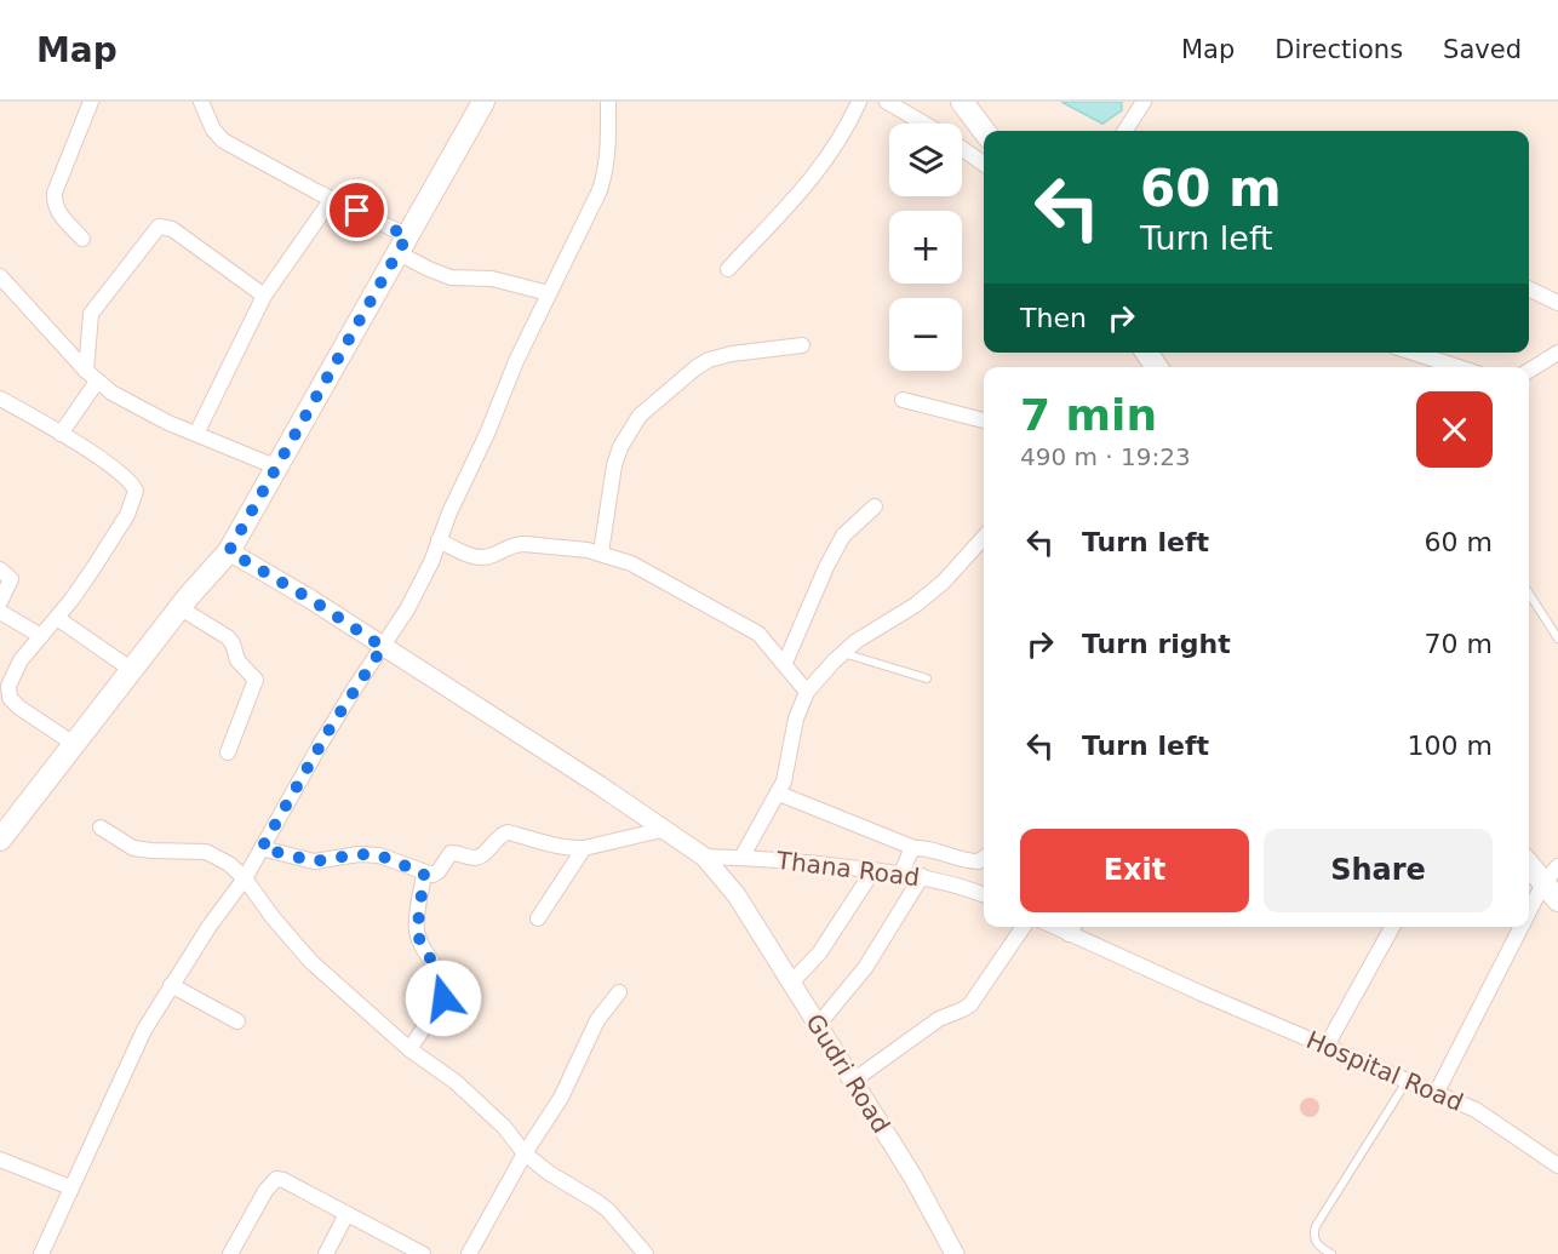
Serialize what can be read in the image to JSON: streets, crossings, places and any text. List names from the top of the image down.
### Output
{
  "streets": {
    "street": ["Thana Road", "Hospital Road", "Gudri Road"]
  },
  "crossings": [
    ["Thana Road", "Gudri Road"]
  ],
  "page": {
    "header": "Map",
    "nav": ["Map", "Directions", "Saved"],
    "map_buttons": ["+", "−"],
    "turn": ["60 m", "Turn left"],
    "then": "Then",
    "heading": ["7 min", "490 m · 19:23"],
    "list": [
      {
        "name": "Turn left",
        "value": "60 m"
      },
      {
        "name": "Turn right",
        "value": "70 m"
      },
      {
        "name": "Turn left",
        "value": "100 m"
      }
    ],
    "buttons": ["Exit", "Share"]
  }
}
